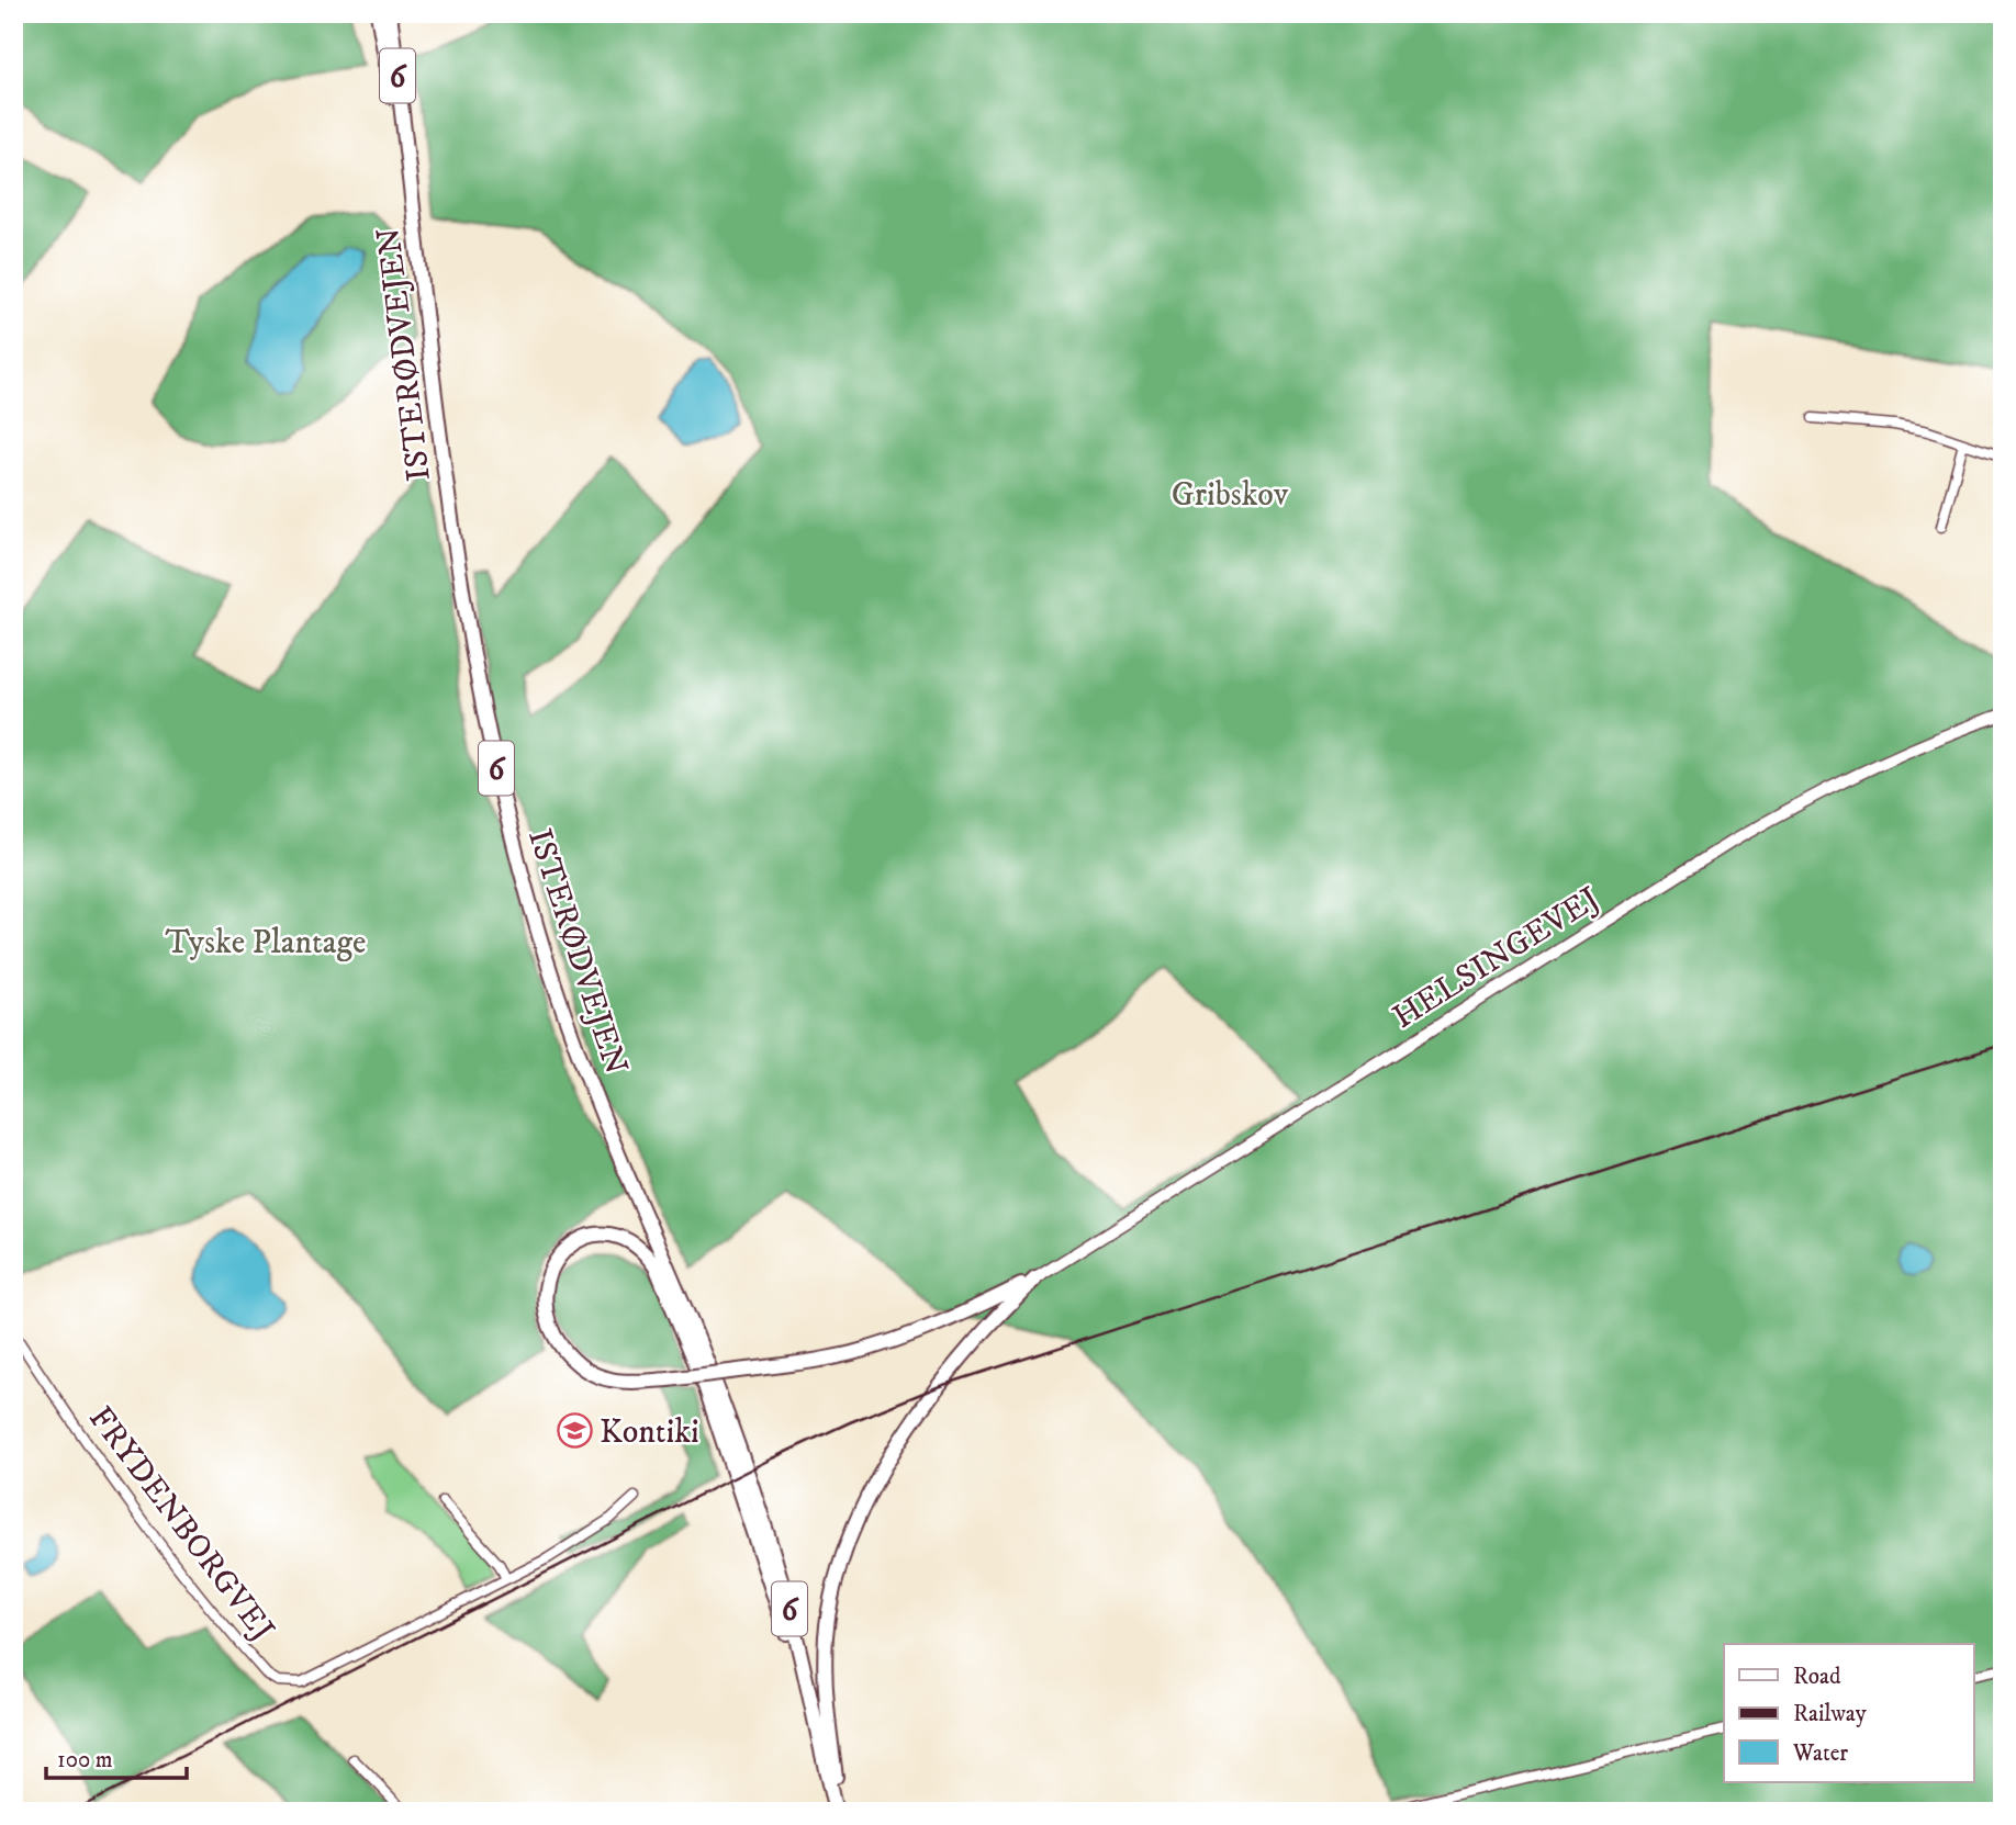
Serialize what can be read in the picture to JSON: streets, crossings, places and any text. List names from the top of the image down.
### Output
{
  "streets": {
    "highway": ["6", "ISTERØDVEJEN"],
    "street": ["HELSINGEVEJ", "FRYDENBORGVEJ"]
  },
  "parks": ["Gribskov", "Tyske Plantage"],
  "places": {
    "school or university": ["Kontiki"]
  },
  "legend": ["Road", "Railway", "Water"],
  "scale_bar": "100 m"
}
